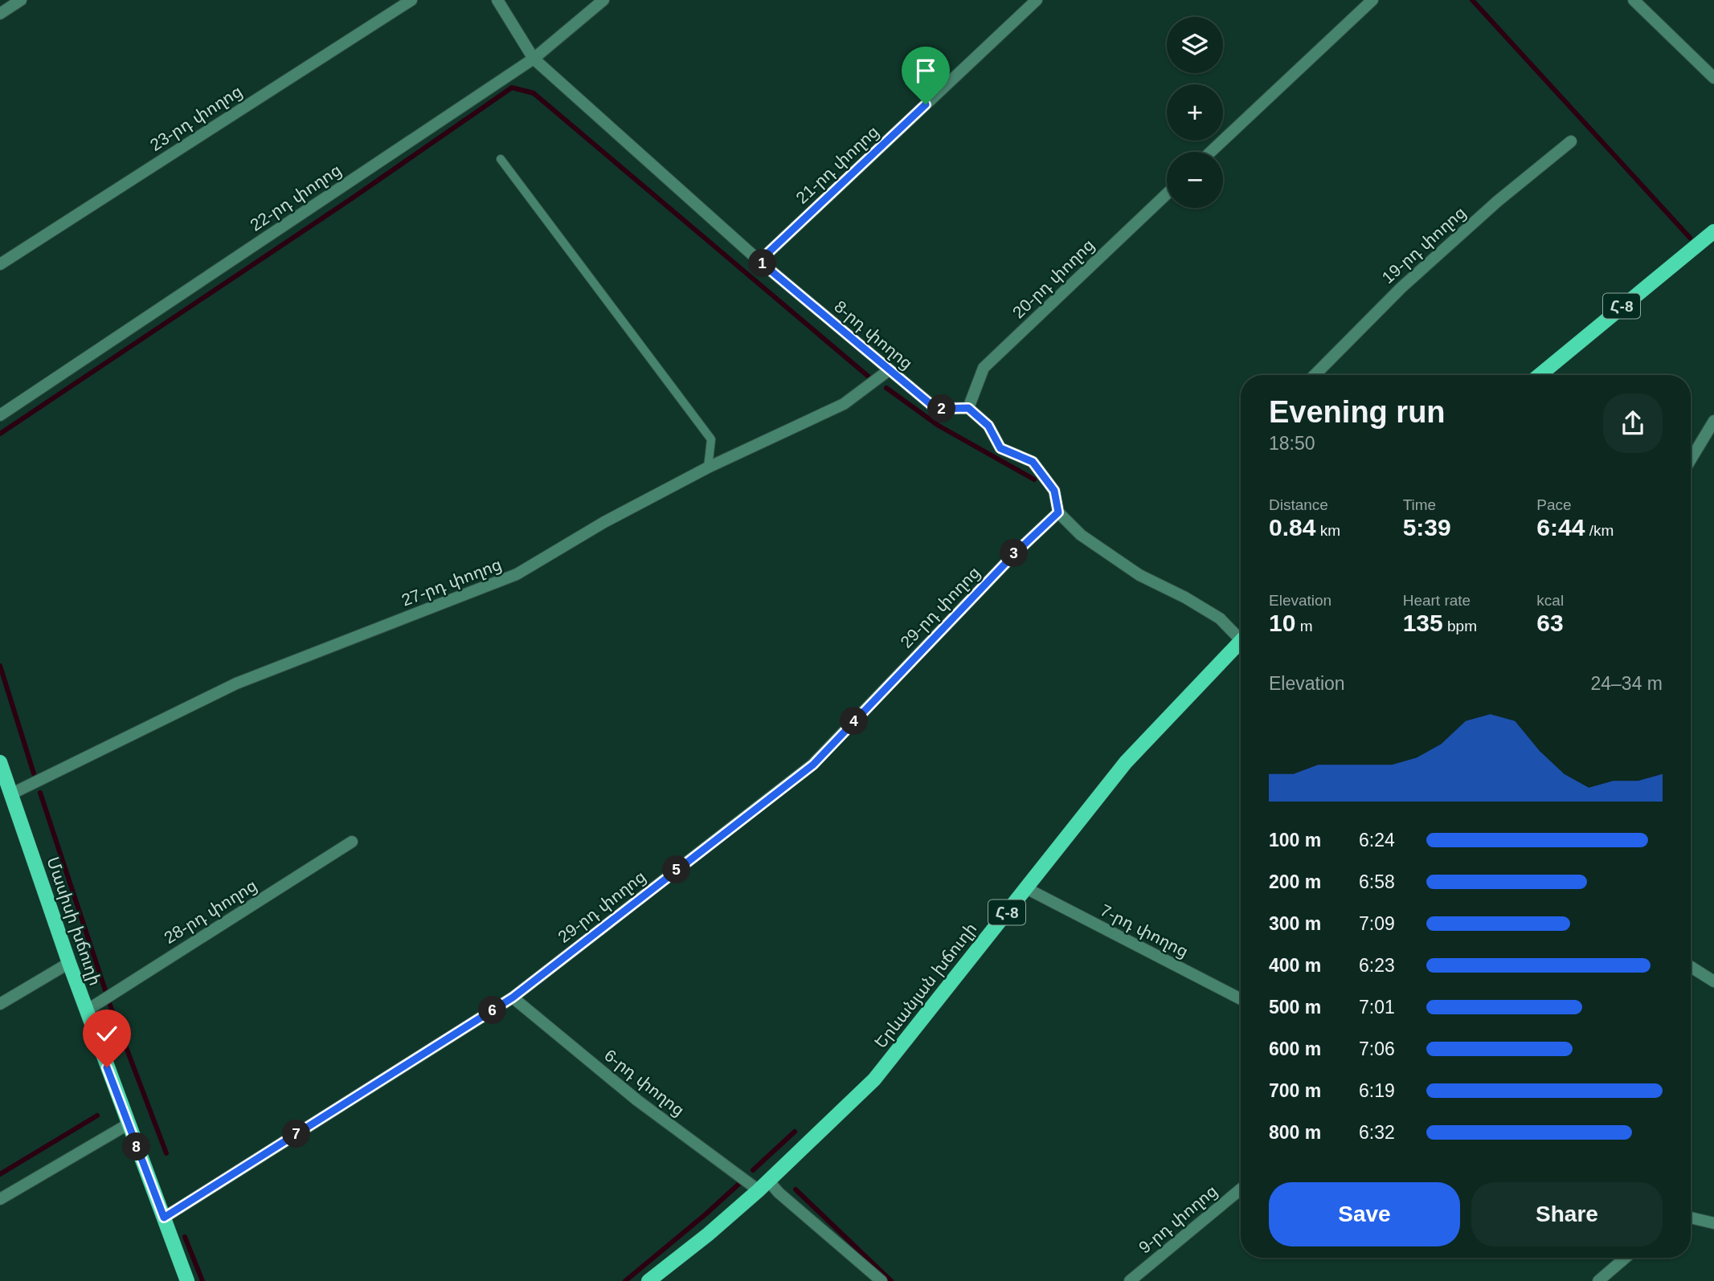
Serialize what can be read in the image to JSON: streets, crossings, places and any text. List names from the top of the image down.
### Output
{
  "streets": {
    "main road": ["Հ-8", "Մասիսի խճուղի", "Երևանյան խճուղի"],
    "street": [
      "23-րդ փողոց",
      "21-րդ փողոց",
      "22-րդ փողոց",
      "19-րդ փողոց",
      "20-րդ փողոց",
      "8-րդ փողոց",
      "27-րդ փողոց",
      "29-րդ փողոց",
      "28-րդ փողոց",
      "7-րդ փողոց",
      "6-րդ փողոց",
      "9-րդ փողոց"
    ]
  },
  "crossings": [
    ["21-րդ փողոց", "8-րդ փողոց"],
    ["22-րդ փողոց", "8-րդ փողոց"],
    ["20-րդ փողոց", "8-րդ փողոց"],
    ["8-րդ փողոց", "27-րդ փողոց"],
    ["27-րդ փողոց", "Մասիսի խճուղի"],
    ["29-րդ փողոց", "Մասիսի խճուղի"],
    ["29-րդ փողոց", "6-րդ փողոց"],
    ["28-րդ փողոց", "Մասիսի խճուղի"],
    ["7-րդ փողոց", "Երևանյան խճուղի"],
    ["Երևանյան խճուղի", "6-րդ փողոց"]
  ],
  "page": {
    "map_buttons": ["+", "−"],
    "pins": [
      "1",
      "2",
      "3",
      "4",
      "5",
      "6",
      "7",
      "8"
    ],
    "heading": ["Evening run", "18:50"],
    "stats": [
      ["Distance", "0.84 km"],
      ["Time", "5:39"],
      ["Pace", "6:44 /km"],
      ["Elevation", "10 m"],
      ["Heart rate", "135 bpm"],
      ["kcal", "63"]
    ],
    "chart": ["Elevation", "24–34 m"],
    "list": [
      {
        "name": "100 m",
        "note": "6:24"
      },
      {
        "name": "200 m",
        "note": "6:58"
      },
      {
        "name": "300 m",
        "note": "7:09"
      },
      {
        "name": "400 m",
        "note": "6:23"
      },
      {
        "name": "500 m",
        "note": "7:01"
      },
      {
        "name": "600 m",
        "note": "7:06"
      },
      {
        "name": "700 m",
        "note": "6:19"
      },
      {
        "name": "800 m",
        "note": "6:32"
      }
    ],
    "buttons": ["Save", "Share"]
  }
}
